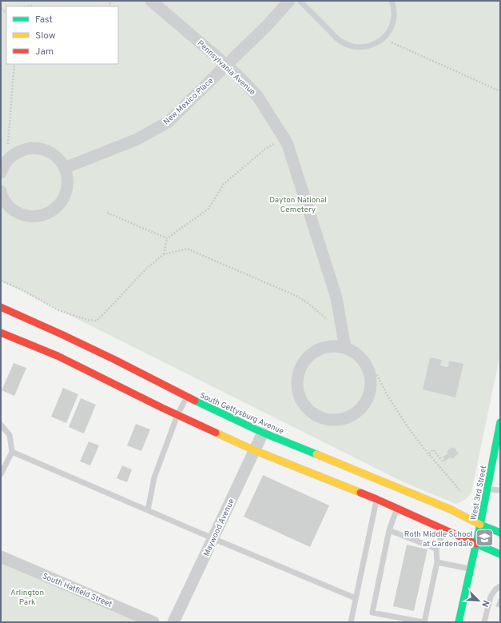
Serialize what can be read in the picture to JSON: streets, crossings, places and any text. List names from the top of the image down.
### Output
{
  "streets": {
    "main road": ["South Gettysburg Avenue", "West 3rd Street"],
    "street": [
      "Pennsylvania Avenue",
      "New Mexico Place",
      "Maywood Avenue",
      "South Hatfield Street"
    ]
  },
  "crossings": [
    ["Pennsylvania Avenue", "New Mexico Place"],
    ["South Gettysburg Avenue", "West 3rd Street"],
    ["South Gettysburg Avenue", "Maywood Avenue"]
  ],
  "parks": ["Dayton National Cemetery", "Arlington Park"],
  "places": {
    "school or university": ["Roth Middle School at Gardendale"]
  },
  "legend": ["Fast", "Slow", "Jam"],
  "north": "bottom right"
}
